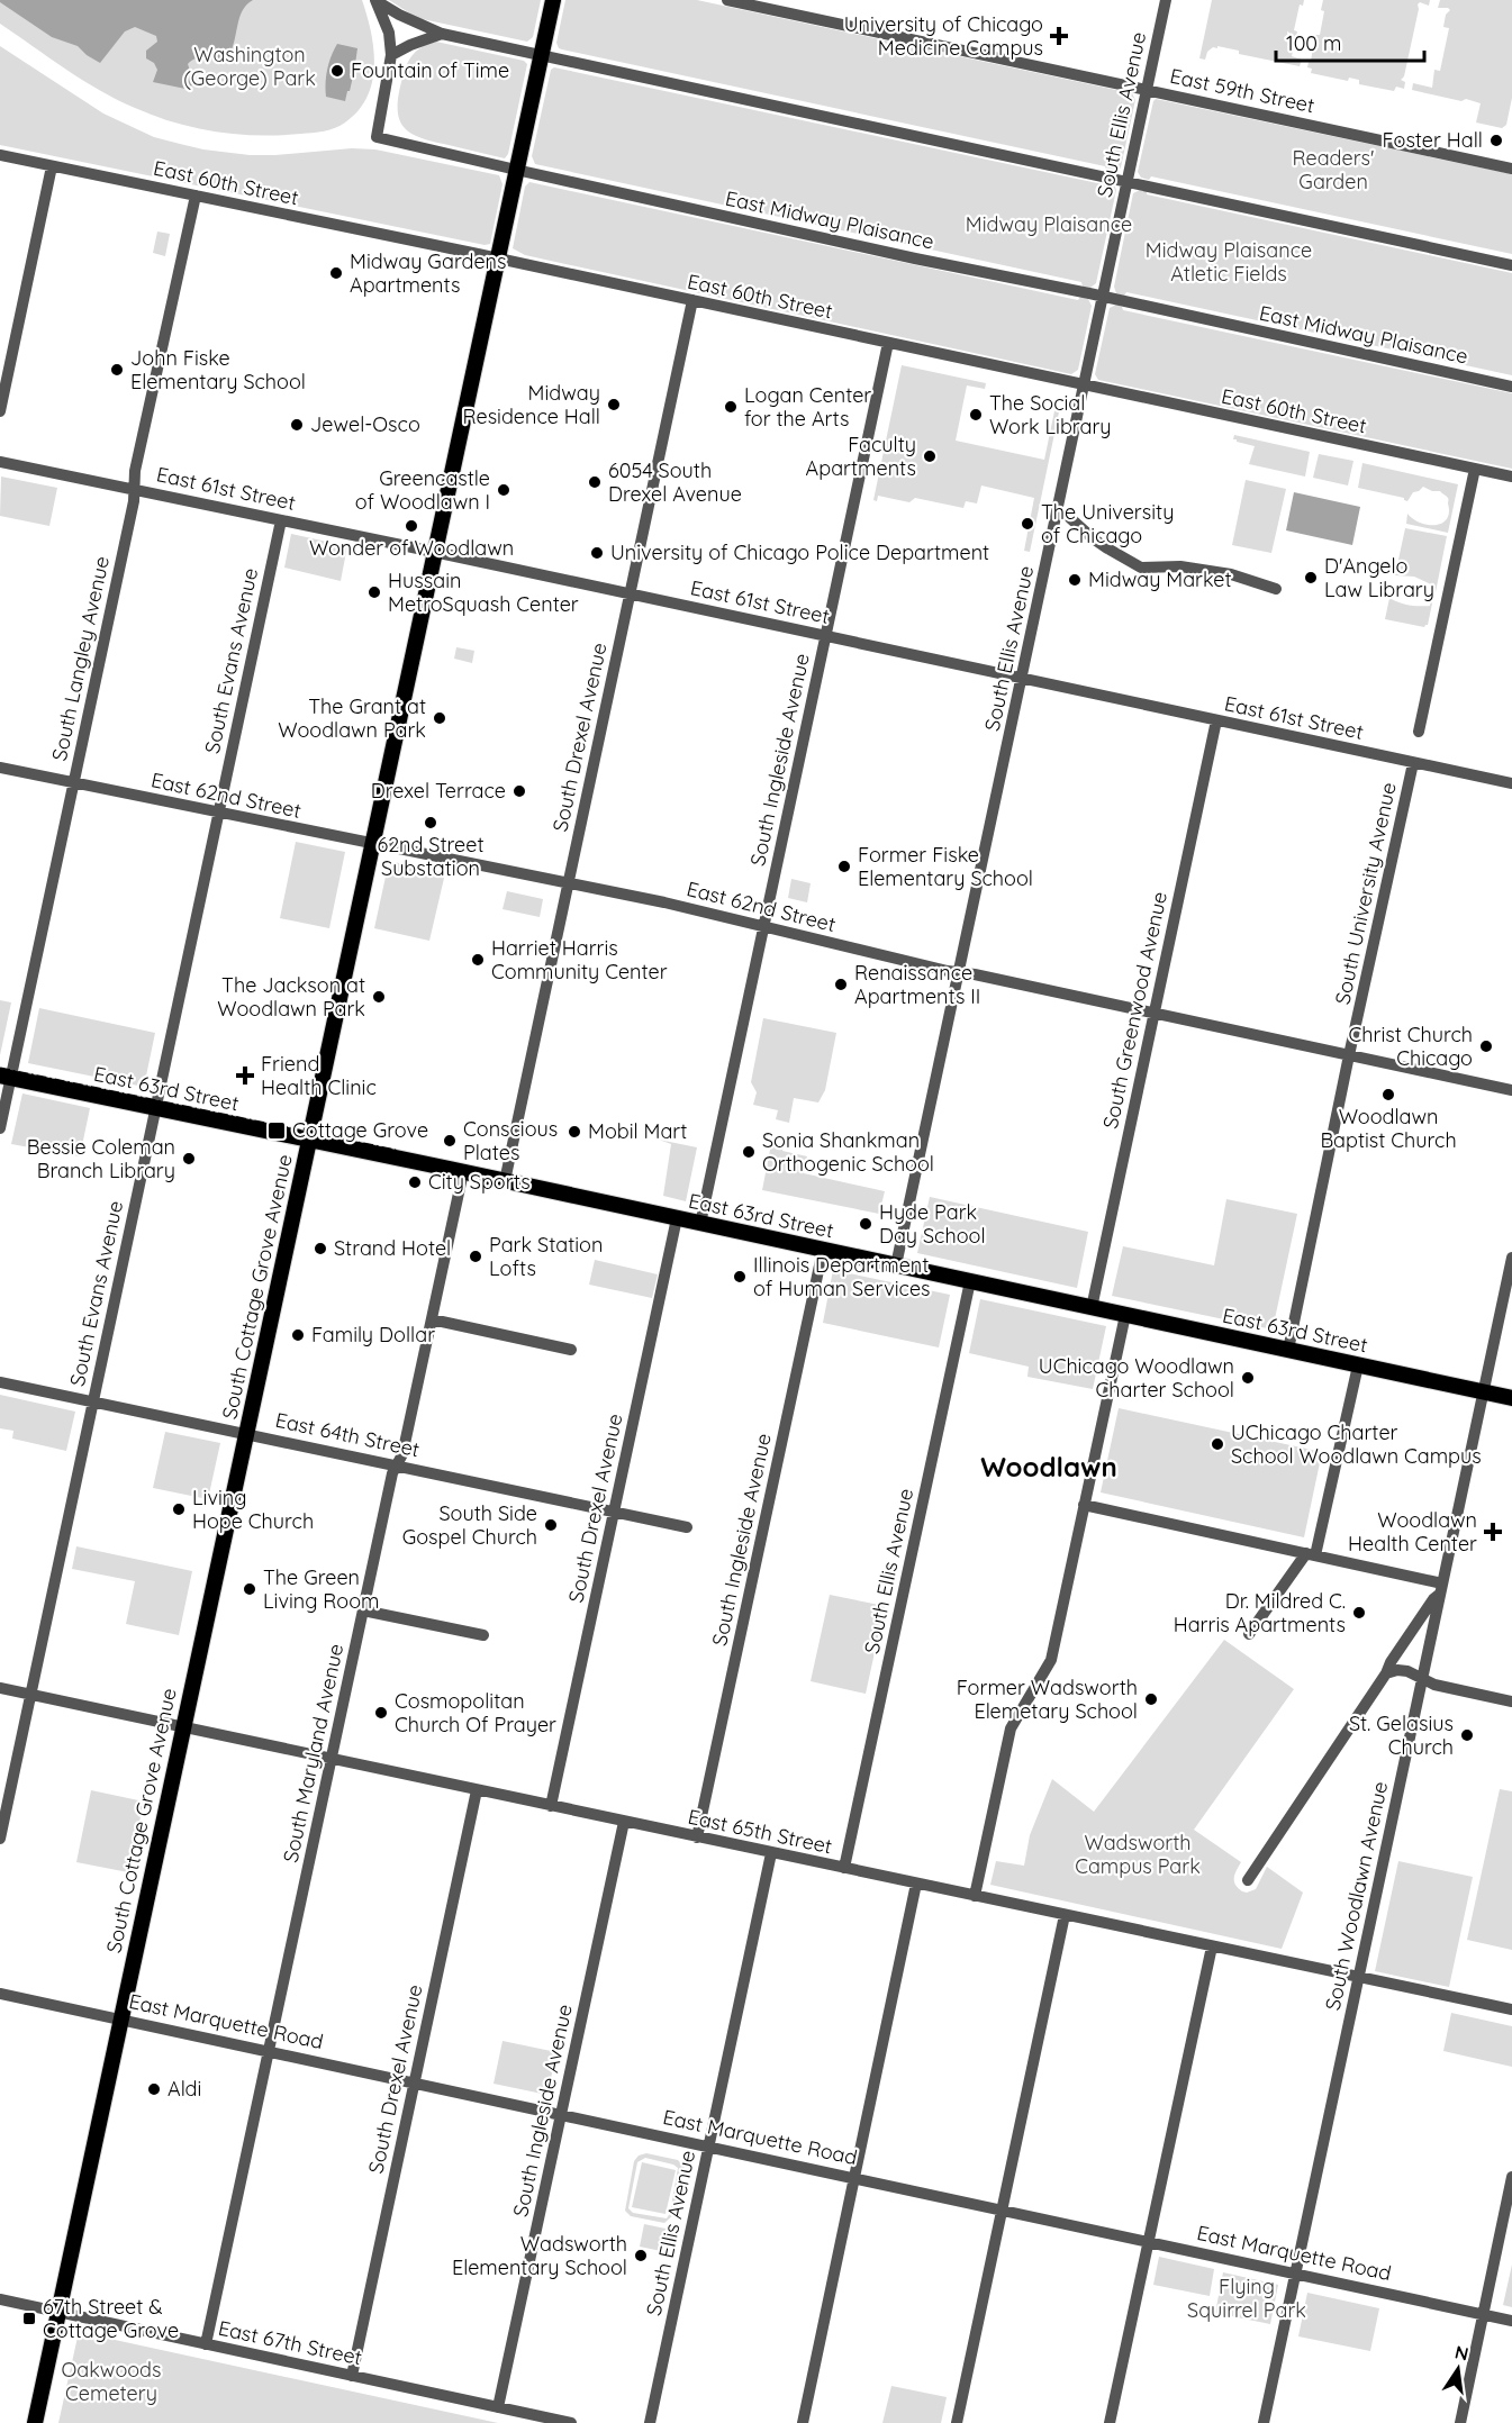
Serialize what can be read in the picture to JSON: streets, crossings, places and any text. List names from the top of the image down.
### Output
{
  "streets": {
    "main road": ["East 63rd Street", "South Cottage Grove Avenue"],
    "street": [
      "East 59th Street",
      "South Ellis Avenue",
      "East 60th Street",
      "East Midway Plaisance",
      "East 61st Street",
      "South Langley Avenue",
      "South Evans Avenue",
      "South Drexel Avenue",
      "South Ingleside Avenue",
      "East 62nd Street",
      "South University Avenue",
      "South Greenwood Avenue",
      "East 64th Street",
      "South Maryland Avenue",
      "East 65th Street",
      "South Woodlawn Avenue",
      "East Marquette Road",
      "East 67th Street"
    ]
  },
  "crossings": [
    ["East 59th Street", "South Ellis Avenue"],
    ["South Ellis Avenue", "East 60th Street"],
    ["South Ellis Avenue", "East Midway Plaisance"],
    ["South Ellis Avenue", "East 61st Street"],
    ["South Ellis Avenue", "East 62nd Street"],
    ["South Ellis Avenue", "East 63rd Street"],
    ["South Ellis Avenue", "East 65th Street"],
    ["South Ellis Avenue", "East Marquette Road"],
    ["East 60th Street", "South Langley Avenue"],
    ["East 60th Street", "South Drexel Avenue"],
    ["East 60th Street", "South Ingleside Avenue"],
    ["East 60th Street", "South Cottage Grove Avenue"],
    ["East Midway Plaisance", "South Cottage Grove Avenue"],
    ["East 61st Street", "South Langley Avenue"],
    ["East 61st Street", "South Evans Avenue"],
    ["East 61st Street", "South Drexel Avenue"],
    ["East 61st Street", "South Ingleside Avenue"],
    ["East 61st Street", "South University Avenue"],
    ["East 61st Street", "South Greenwood Avenue"],
    ["East 61st Street", "South Cottage Grove Avenue"],
    ["South Langley Avenue", "East 62nd Street"],
    ["South Langley Avenue", "East 63rd Street"],
    ["South Evans Avenue", "East 62nd Street"],
    ["South Evans Avenue", "East 63rd Street"],
    ["South Evans Avenue", "East 64th Street"],
    ["South Evans Avenue", "East 65th Street"],
    ["South Drexel Avenue", "East 62nd Street"],
    ["South Drexel Avenue", "East 63rd Street"],
    ["South Drexel Avenue", "East 64th Street"],
    ["South Drexel Avenue", "East 65th Street"],
    ["South Drexel Avenue", "East Marquette Road"],
    ["South Drexel Avenue", "East 67th Street"],
    ["South Ingleside Avenue", "East 62nd Street"],
    ["South Ingleside Avenue", "East 63rd Street"],
    ["South Ingleside Avenue", "East 65th Street"],
    ["South Ingleside Avenue", "East Marquette Road"],
    ["South Ingleside Avenue", "East 67th Street"],
    ["East 62nd Street", "South University Avenue"],
    ["East 62nd Street", "South Greenwood Avenue"],
    ["East 62nd Street", "South Cottage Grove Avenue"],
    ["South University Avenue", "East 63rd Street"],
    ["South Greenwood Avenue", "East 63rd Street"],
    ["East 63rd Street", "South Cottage Grove Avenue"],
    ["East 63rd Street", "South Maryland Avenue"],
    ["East 63rd Street", "South Woodlawn Avenue"],
    ["South Cottage Grove Avenue", "East 64th Street"],
    ["South Cottage Grove Avenue", "East 65th Street"],
    ["South Cottage Grove Avenue", "East Marquette Road"],
    ["South Cottage Grove Avenue", "East 67th Street"],
    ["East 64th Street", "South Maryland Avenue"],
    ["South Maryland Avenue", "East 65th Street"],
    ["South Maryland Avenue", "East Marquette Road"],
    ["South Maryland Avenue", "East 67th Street"],
    ["East 65th Street", "South Woodlawn Avenue"],
    ["South Woodlawn Avenue", "East Marquette Road"]
  ],
  "districts": ["Woodlawn"],
  "parks": [
    "Washington (George) Park",
    "Readers' Garden",
    "Midway Plaisance",
    "Midway Plaisance Atletic Fields",
    "Wadsworth Campus Park",
    "Flying Squirrel Park",
    "Oakwoods Cemetery"
  ],
  "places": {
    "health": ["University of Chicago Medicine Campus", "Friend Health Clinic", "Woodlawn Health Center"],
    "other": [
      "Fountain of Time",
      "Foster Hall",
      "Midway Gardens Apartments",
      "John Fiske Elementary School",
      "Midway Residence Hall",
      "Logan Center for the Arts",
      "The Social Work Library",
      "Jewel-Osco",
      "Faculty Apartments",
      "6054 South Drexel Avenue",
      "Greencastle of Woodlawn I",
      "The University of Chicago",
      "Wonder of Woodlawn",
      "University of Chicago Police Department",
      "D'Angelo Law Library",
      "Midway Market",
      "Hussain MetroSquash Center",
      "The Grant at Woodlawn Park",
      "Drexel Terrace",
      "62nd Street Substation",
      "Former Fiske Elementary School",
      "Harriet Harris Community Center",
      "Renaissance Apartments II",
      "The Jackson at Woodlawn Park",
      "Christ Church Chicago",
      "Woodlawn Baptist Church",
      "Mobil Mart",
      "Conscious Plates",
      "Sonia Shankman Orthogenic School",
      "Bessie Coleman Branch Library",
      "City Sports",
      "Hyde Park Day School",
      "Strand Hotel",
      "Park Station Lofts",
      "Illinois Department of Human Services",
      "Family Dollar",
      "UChicago Woodlawn Charter School",
      "UChicago Charter School Woodlawn Campus",
      "Living Hope Church",
      "South Side Gospel Church",
      "The Green Living Room",
      "Dr. Mildred C. Harris Apartments",
      "Former Wadsworth Elemetary School",
      "Cosmopolitan Church Of Prayer",
      "St. Gelasius Church",
      "Aldi",
      "Wadsworth Elementary School"
    ],
    "transit": ["Cottage Grove", "67th Street & Cottage Grove"]
  },
  "scale_bar": "100 m",
  "north": "top"
}
